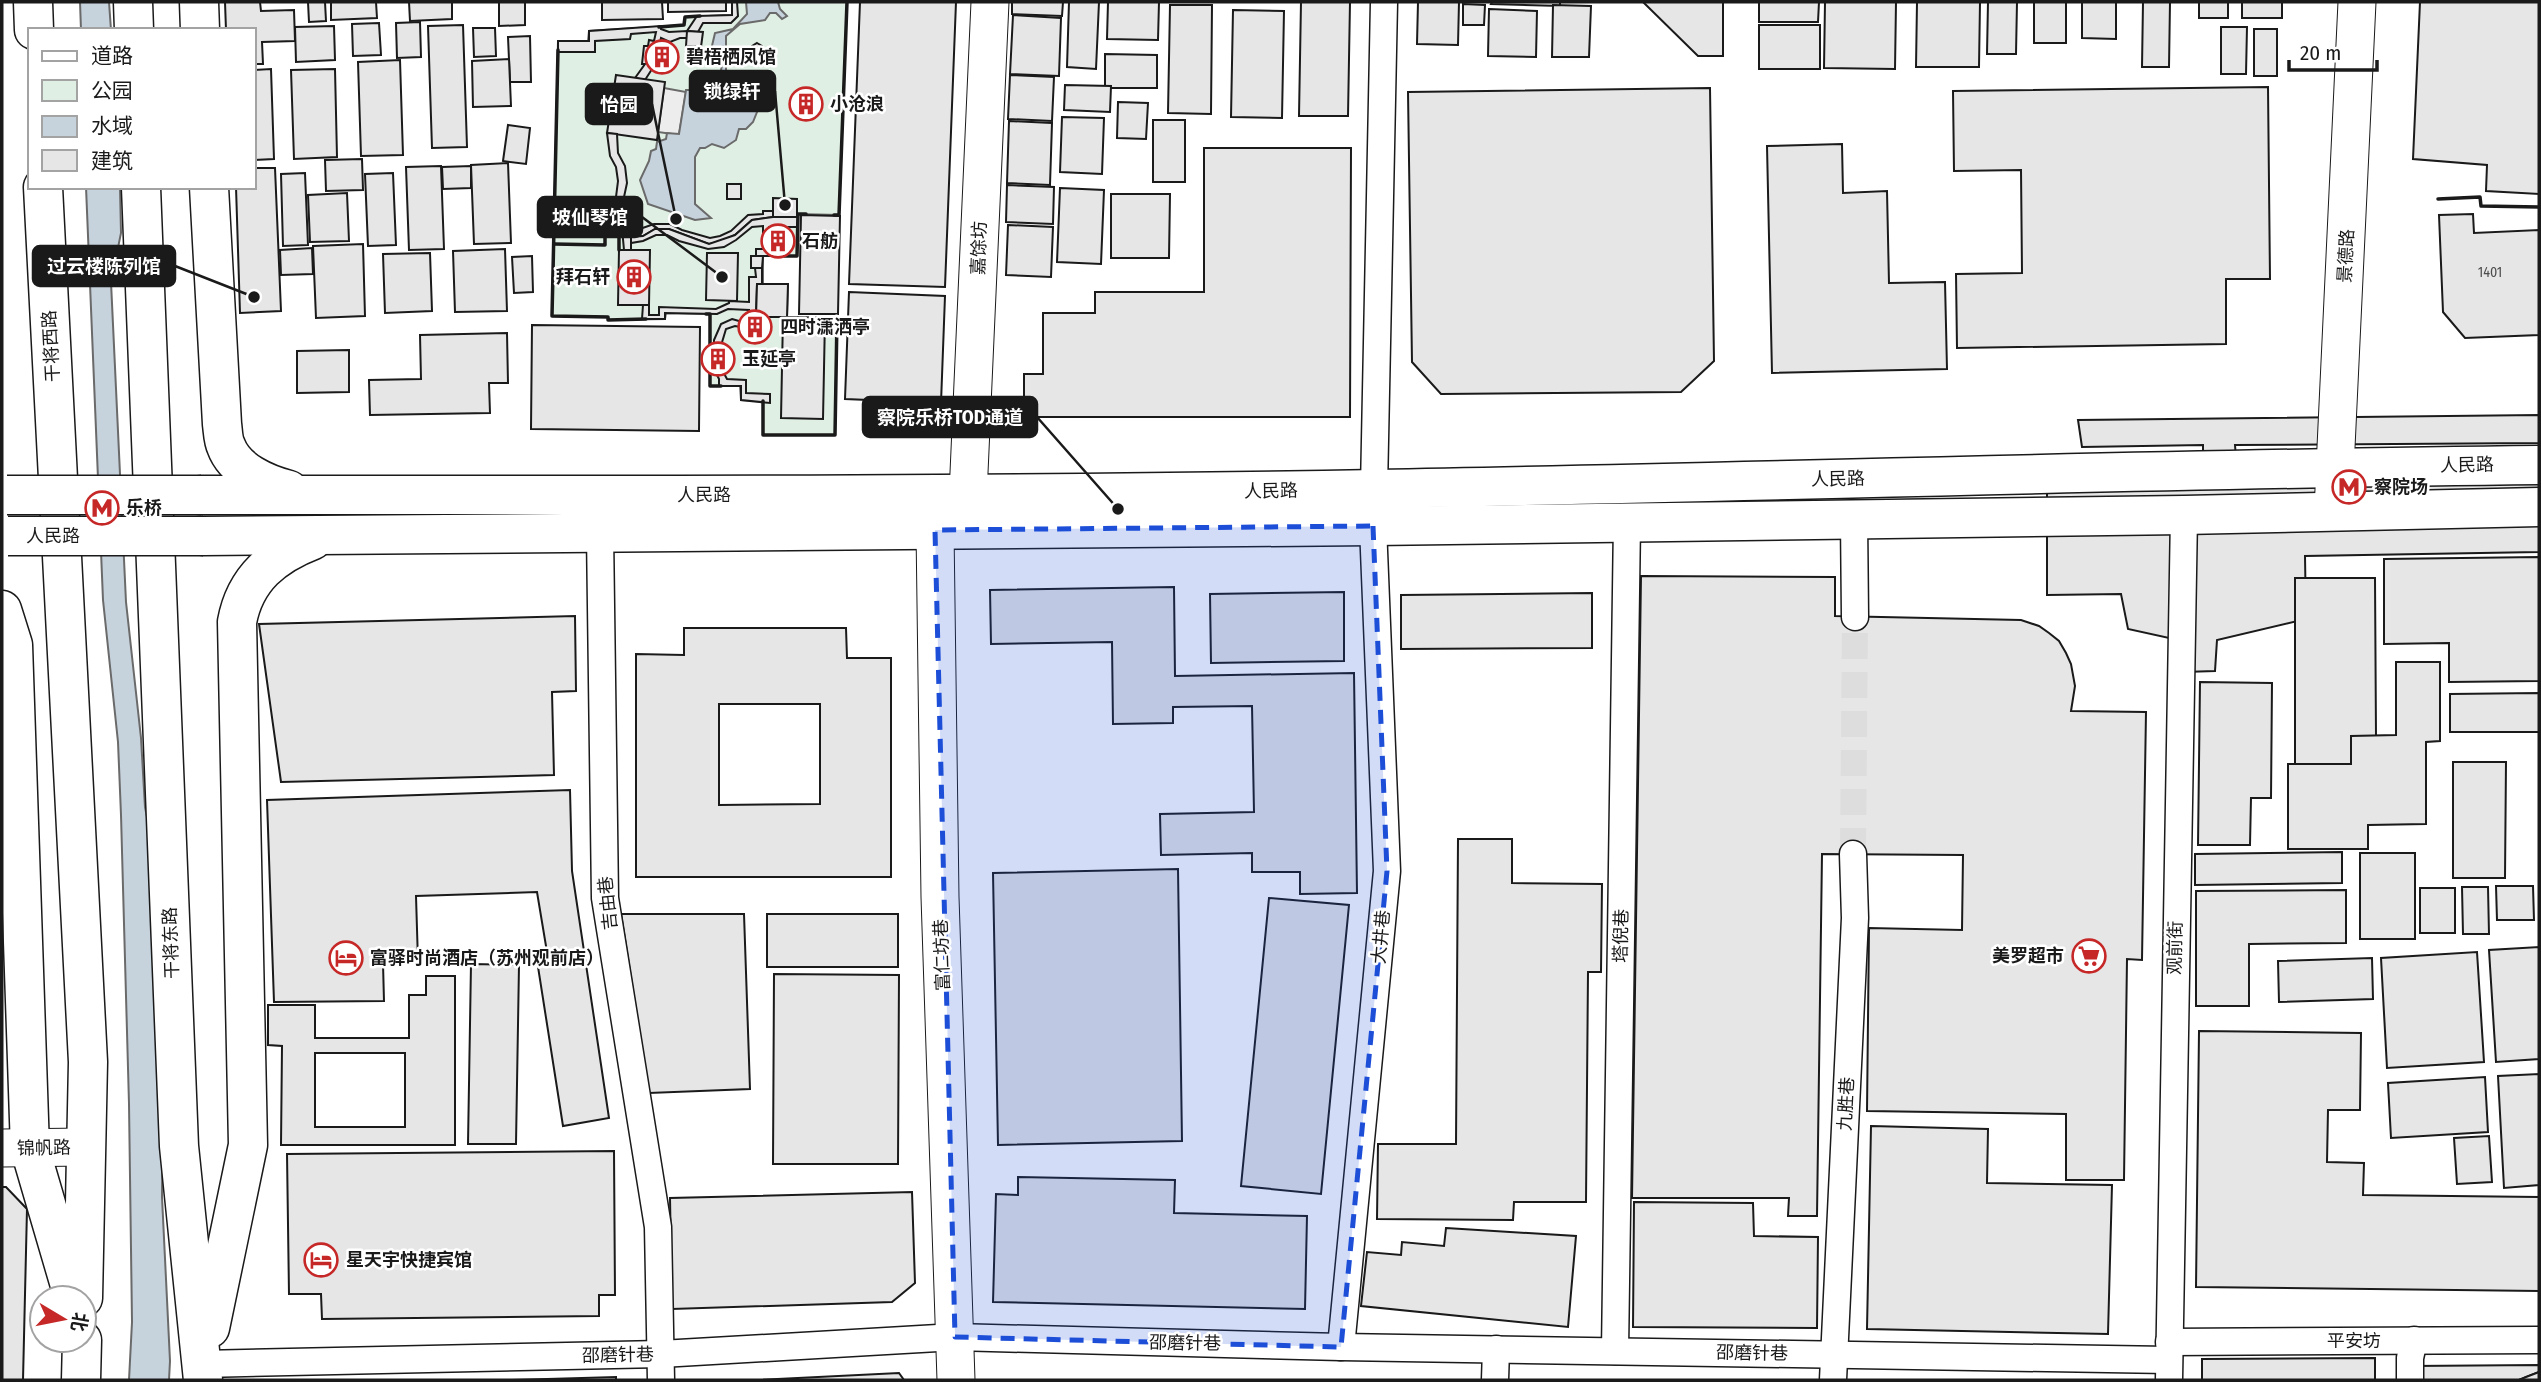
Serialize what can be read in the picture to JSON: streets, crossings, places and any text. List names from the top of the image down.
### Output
{
  "streets": {
    "main road": ["干将西路", "人民路", "干将东路"],
    "street": [
      "嘉馀坊",
      "景德路",
      "吉由巷",
      "塔倪巷",
      "大井巷",
      "观前街",
      "富仁坊巷",
      "九胜巷",
      "锦帆路",
      "平安坊",
      "邵磨针巷"
    ]
  },
  "crossings": [
    ["嘉馀坊", "人民路"],
    ["景德路", "人民路"],
    ["干将西路", "锦帆路"],
    ["人民路", "吉由巷"],
    ["人民路", "塔倪巷"],
    ["人民路", "大井巷"],
    ["人民路", "观前街"],
    ["人民路", "富仁坊巷"],
    ["吉由巷", "邵磨针巷"],
    ["塔倪巷", "邵磨针巷"],
    ["大井巷", "邵磨针巷"],
    ["干将东路", "邵磨针巷"],
    ["观前街", "平安坊"],
    ["观前街", "邵磨针巷"],
    ["富仁坊巷", "邵磨针巷"],
    ["九胜巷", "邵磨针巷"],
    ["平安坊", "邵磨针巷"]
  ],
  "places": {
    "building": [
      "碧梧栖凤馆",
      "小沧浪",
      "石舫",
      "拜石轩",
      "四时潇洒亭",
      "玉延亭"
    ],
    "other": [
      "锁绿轩",
      "怡园",
      "坡仙琴馆",
      "过云楼陈列馆",
      "察院乐桥TOD通道"
    ],
    "metro station": ["察院场", "乐桥"],
    "supermarket": ["美罗超市"],
    "hotel": ["富驿时尚酒店（苏州观前店）", "星天宇快捷宾馆"]
  },
  "house_numbers": ["1401"],
  "legend": [
    "道路",
    "公园",
    "水域",
    "建筑"
  ],
  "scale_bar": "20 m",
  "north": "right"
}
